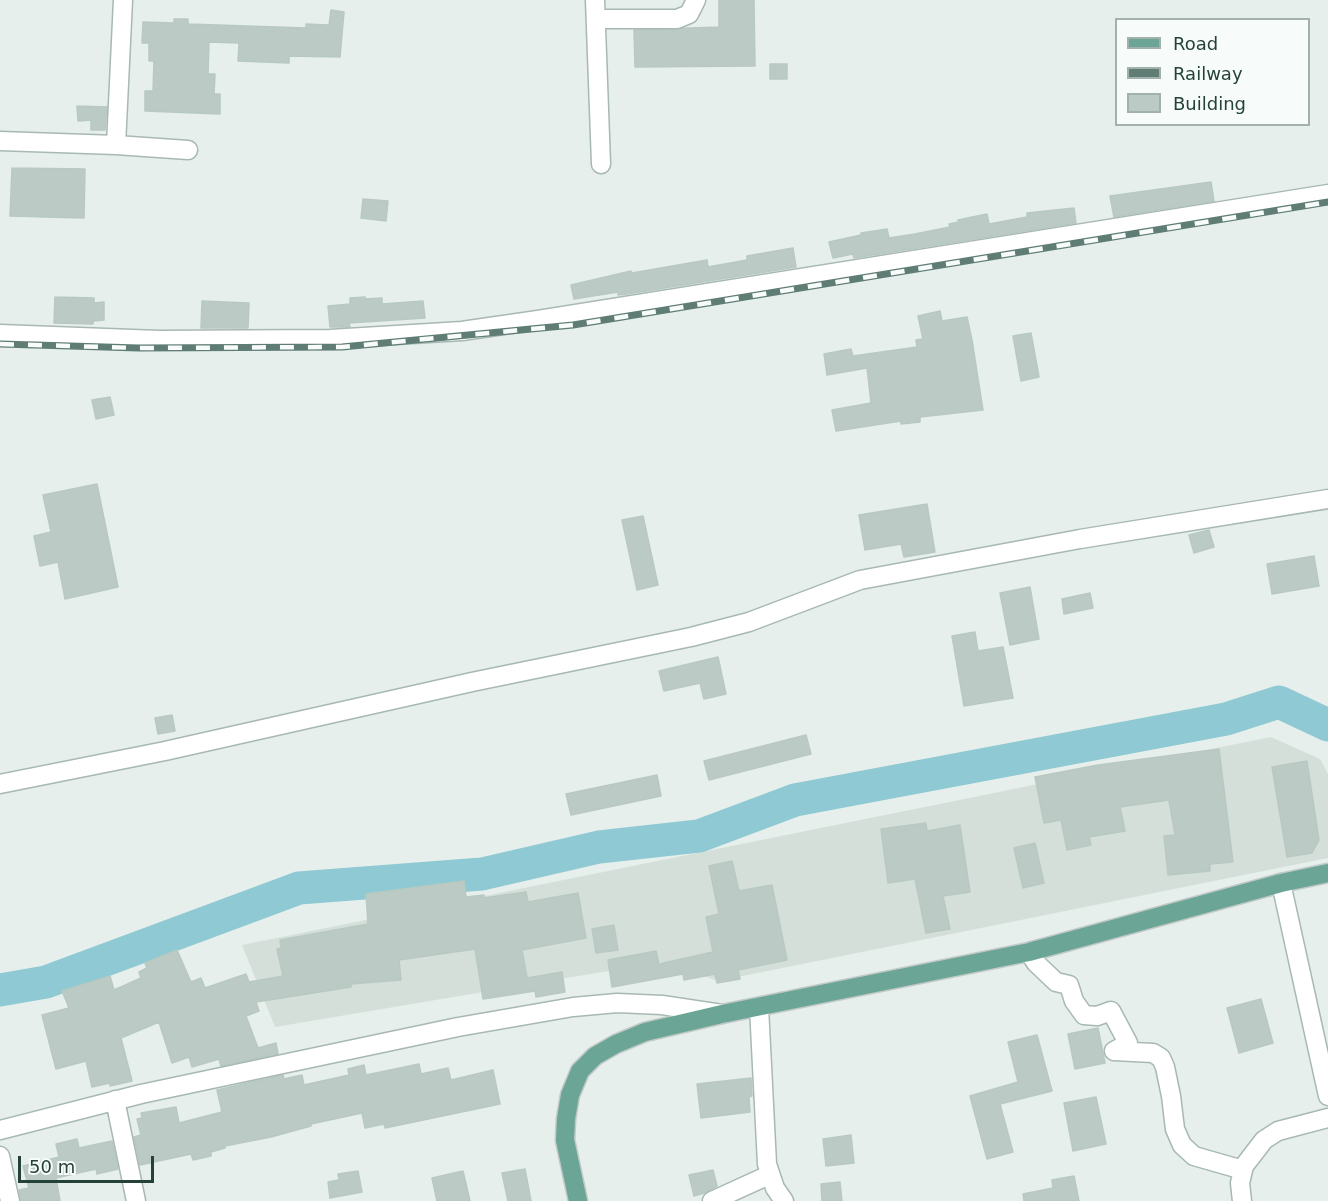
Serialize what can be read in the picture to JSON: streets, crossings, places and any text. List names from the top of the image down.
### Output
{
  "legend": ["Road", "Railway", "Building"],
  "scale_bar": "50 m"
}
